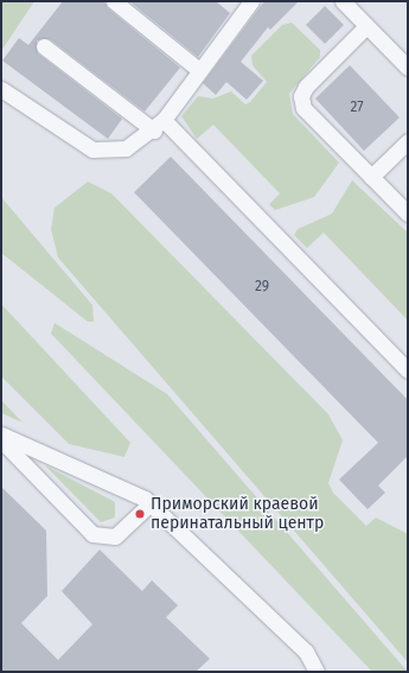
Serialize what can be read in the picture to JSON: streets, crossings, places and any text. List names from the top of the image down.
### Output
{
  "places": ["Приморский краевой перинатальный центр"],
  "house_numbers": ["27", "29"]
}
